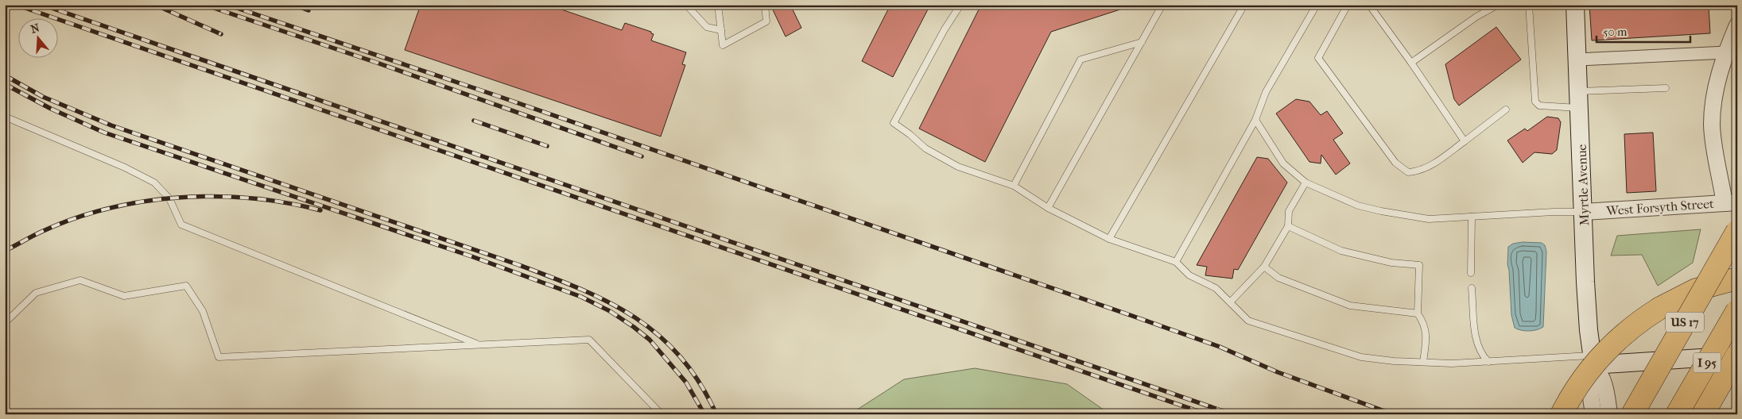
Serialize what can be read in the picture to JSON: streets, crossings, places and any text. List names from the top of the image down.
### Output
{
  "streets": {
    "highway": ["US 17", "I 95"],
    "main road": ["Myrtle Avenue"],
    "street": ["West Forsyth Street"]
  },
  "crossings": [
    ["Myrtle Avenue", "West Forsyth Street"]
  ],
  "scale_bar": "50 m",
  "north": "top"
}
